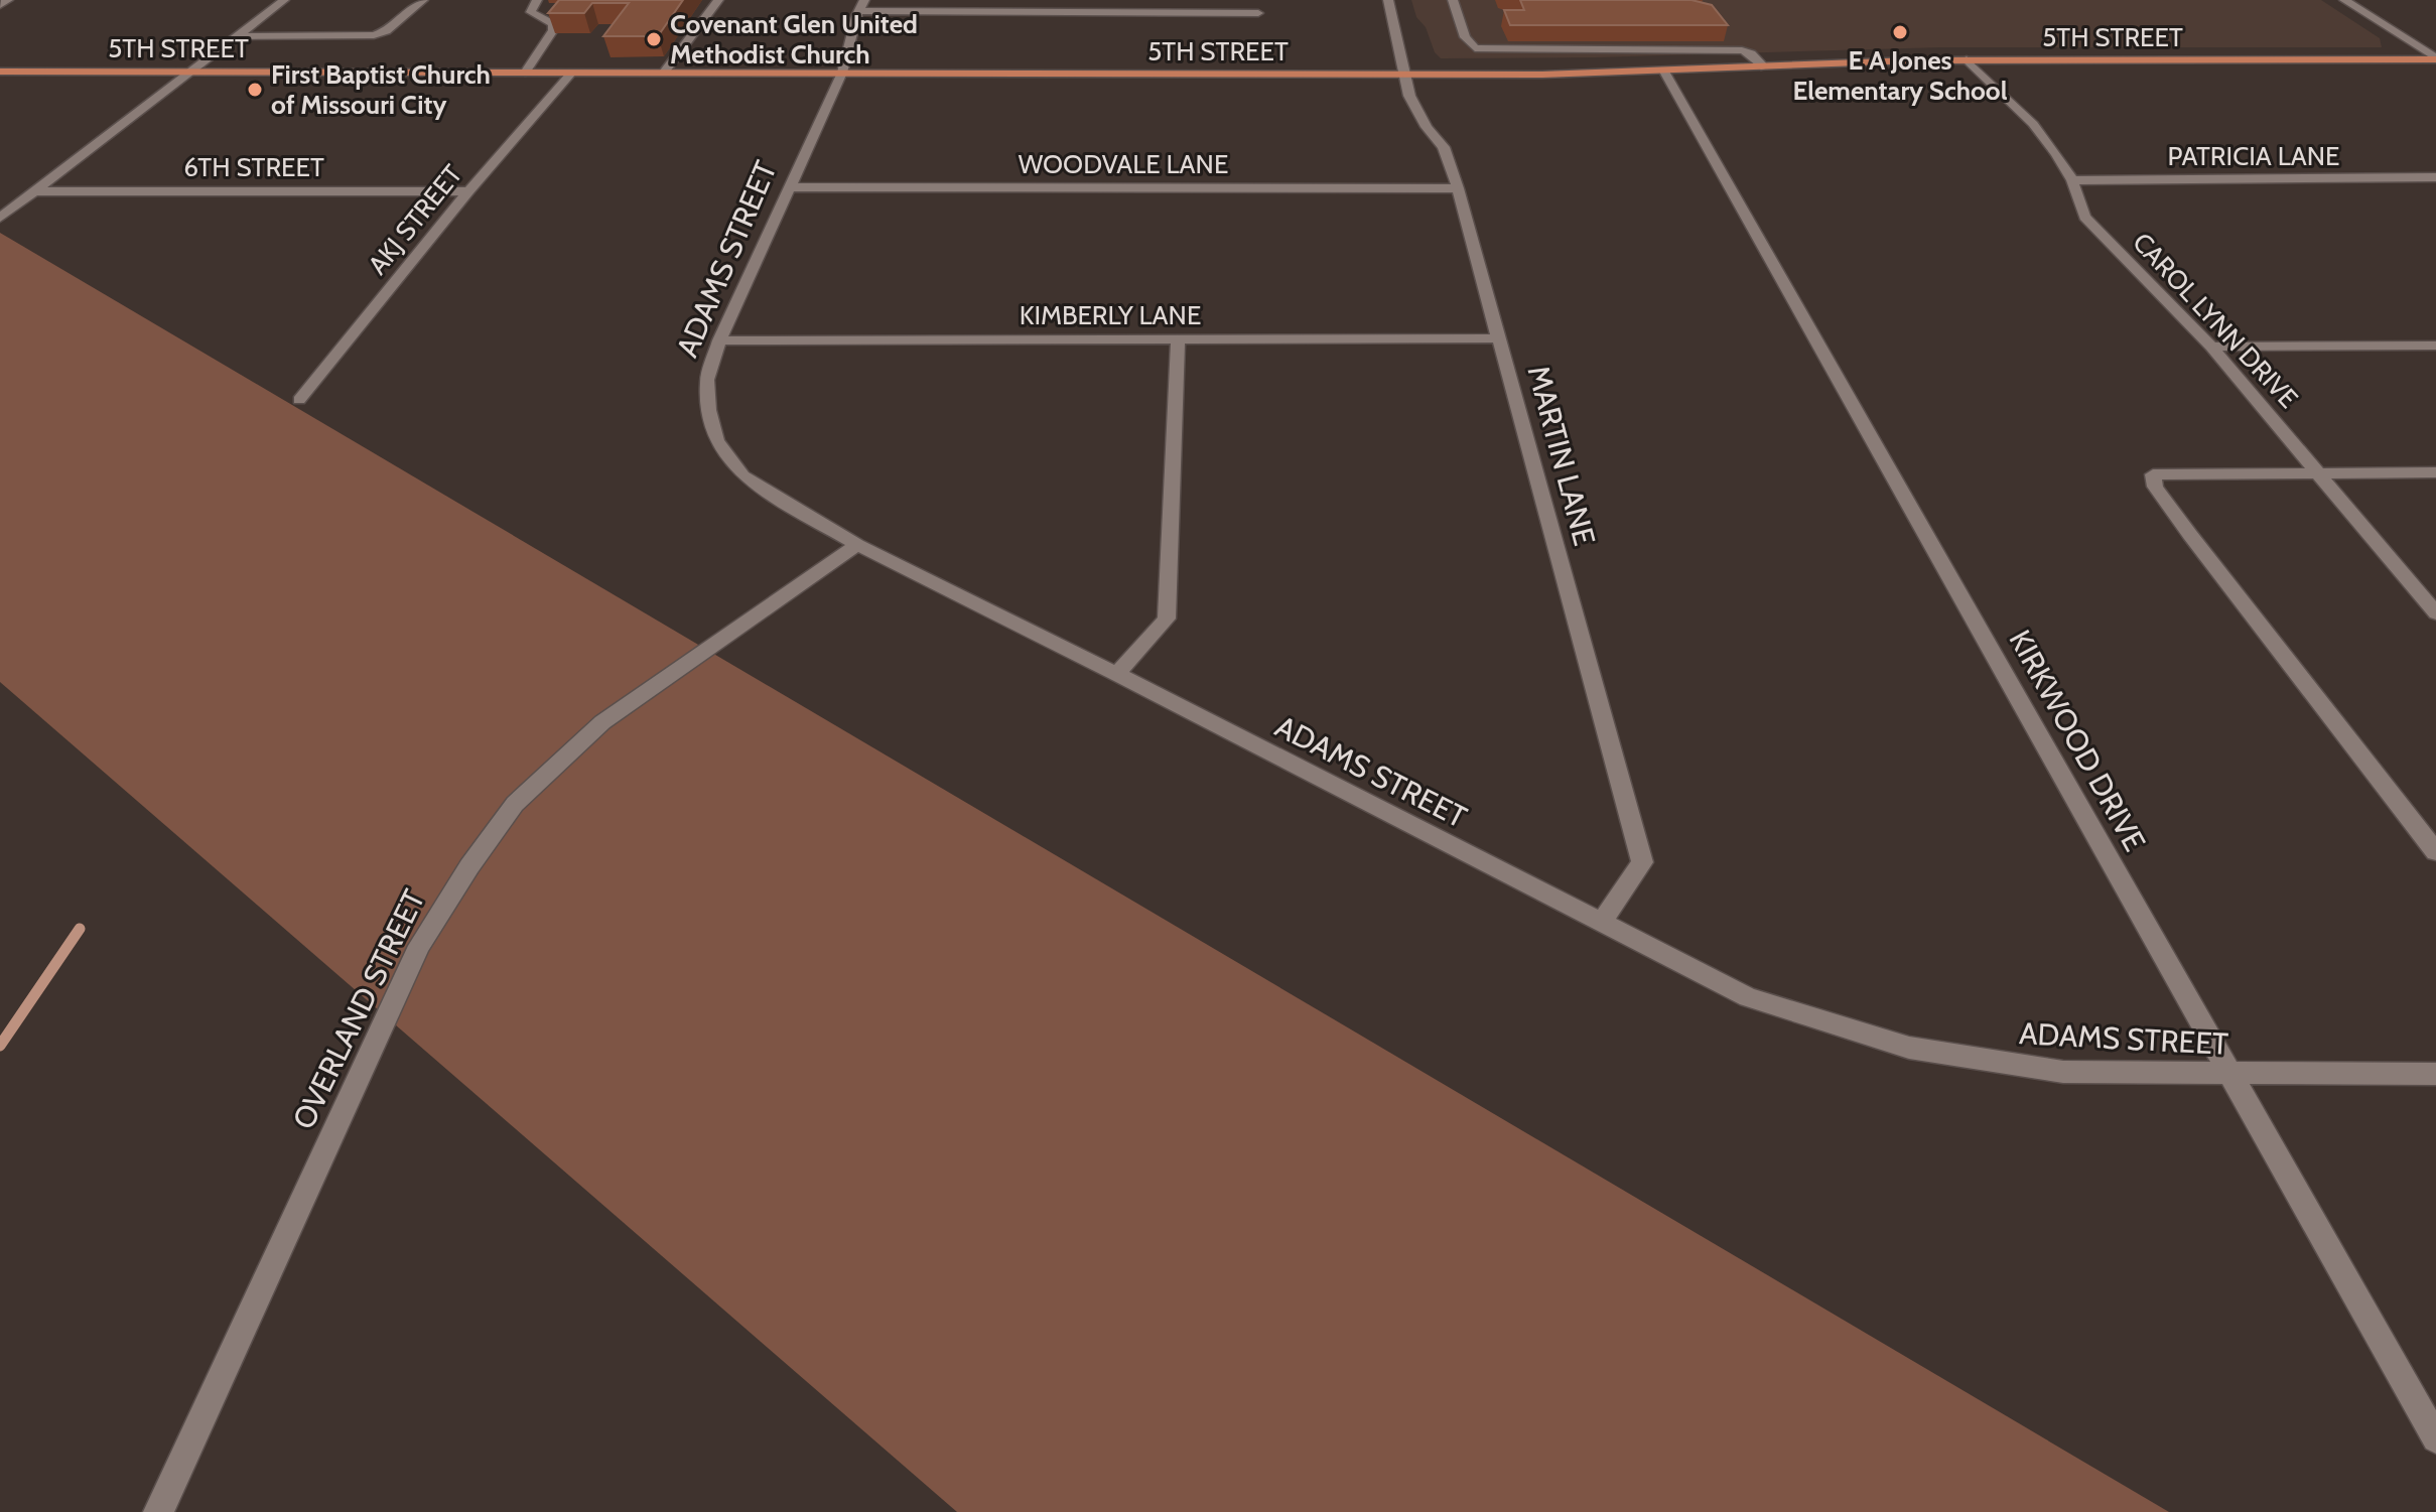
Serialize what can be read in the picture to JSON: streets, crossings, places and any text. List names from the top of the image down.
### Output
{
  "streets": {
    "main road": ["5TH STREET"],
    "street": [
      "PATRICIA LANE",
      "WOODVALE LANE",
      "6TH STREET",
      "AKJ STREET",
      "ADAMS STREET",
      "KIMBERLY LANE",
      "CAROL LYNN DRIVE",
      "MARTIN LANE",
      "KIRKWOOD DRIVE",
      "OVERLAND STREET"
    ]
  },
  "crossings": [
    ["5TH STREET", "AKJ STREET"],
    ["5TH STREET", "ADAMS STREET"],
    ["5TH STREET", "CAROL LYNN DRIVE"],
    ["5TH STREET", "MARTIN LANE"],
    ["5TH STREET", "KIRKWOOD DRIVE"],
    ["PATRICIA LANE", "CAROL LYNN DRIVE"],
    ["WOODVALE LANE", "ADAMS STREET"],
    ["WOODVALE LANE", "MARTIN LANE"],
    ["6TH STREET", "AKJ STREET"],
    ["ADAMS STREET", "KIMBERLY LANE"],
    ["ADAMS STREET", "MARTIN LANE"],
    ["ADAMS STREET", "KIRKWOOD DRIVE"],
    ["ADAMS STREET", "OVERLAND STREET"],
    ["KIMBERLY LANE", "MARTIN LANE"]
  ],
  "places": ["E A Jones Elementary School", "Covenant Glen United Methodist Church", "First Baptist Church of Missouri City"]
}
